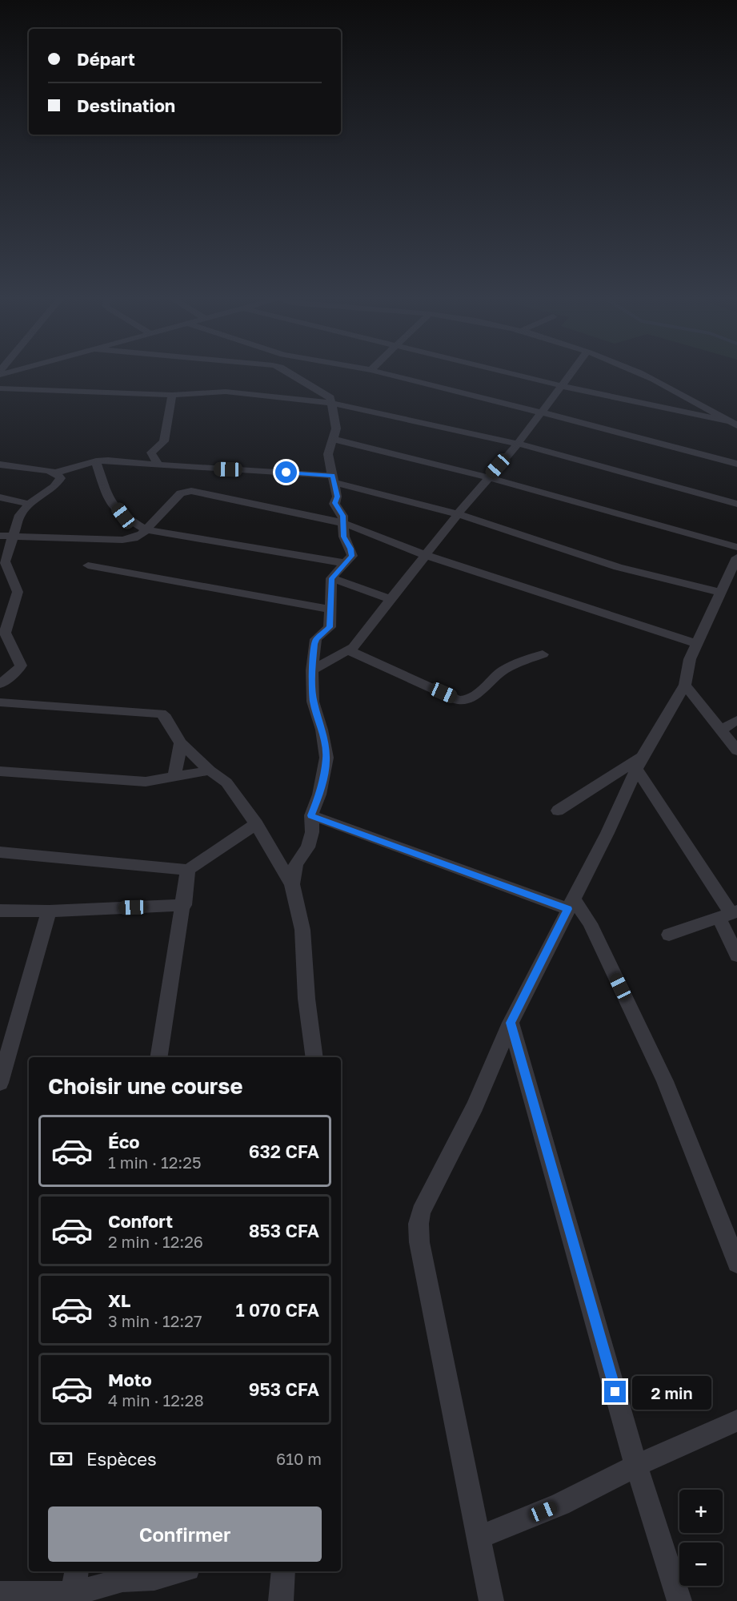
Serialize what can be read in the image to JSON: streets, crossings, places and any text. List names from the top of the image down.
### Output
{
  "page": {
    "banner": ["Départ", "Destination"],
    "heading": "Choisir une course",
    "list": [
      {
        "name": "Éco",
        "note": "1 min · 12:25",
        "value": "632 CFA"
      },
      {
        "name": "Confort",
        "note": "2 min · 12:26",
        "value": "853 CFA"
      },
      {
        "name": "XL",
        "note": "3 min · 12:27",
        "value": "1 070 CFA"
      },
      {
        "name": "Moto",
        "note": "4 min · 12:28",
        "value": "953 CFA"
      }
    ],
    "bubble": "2 min",
    "pay": ["Espèces", "610 m"],
    "map_buttons": ["+", "−"],
    "buttons": "Confirmer"
  }
}
